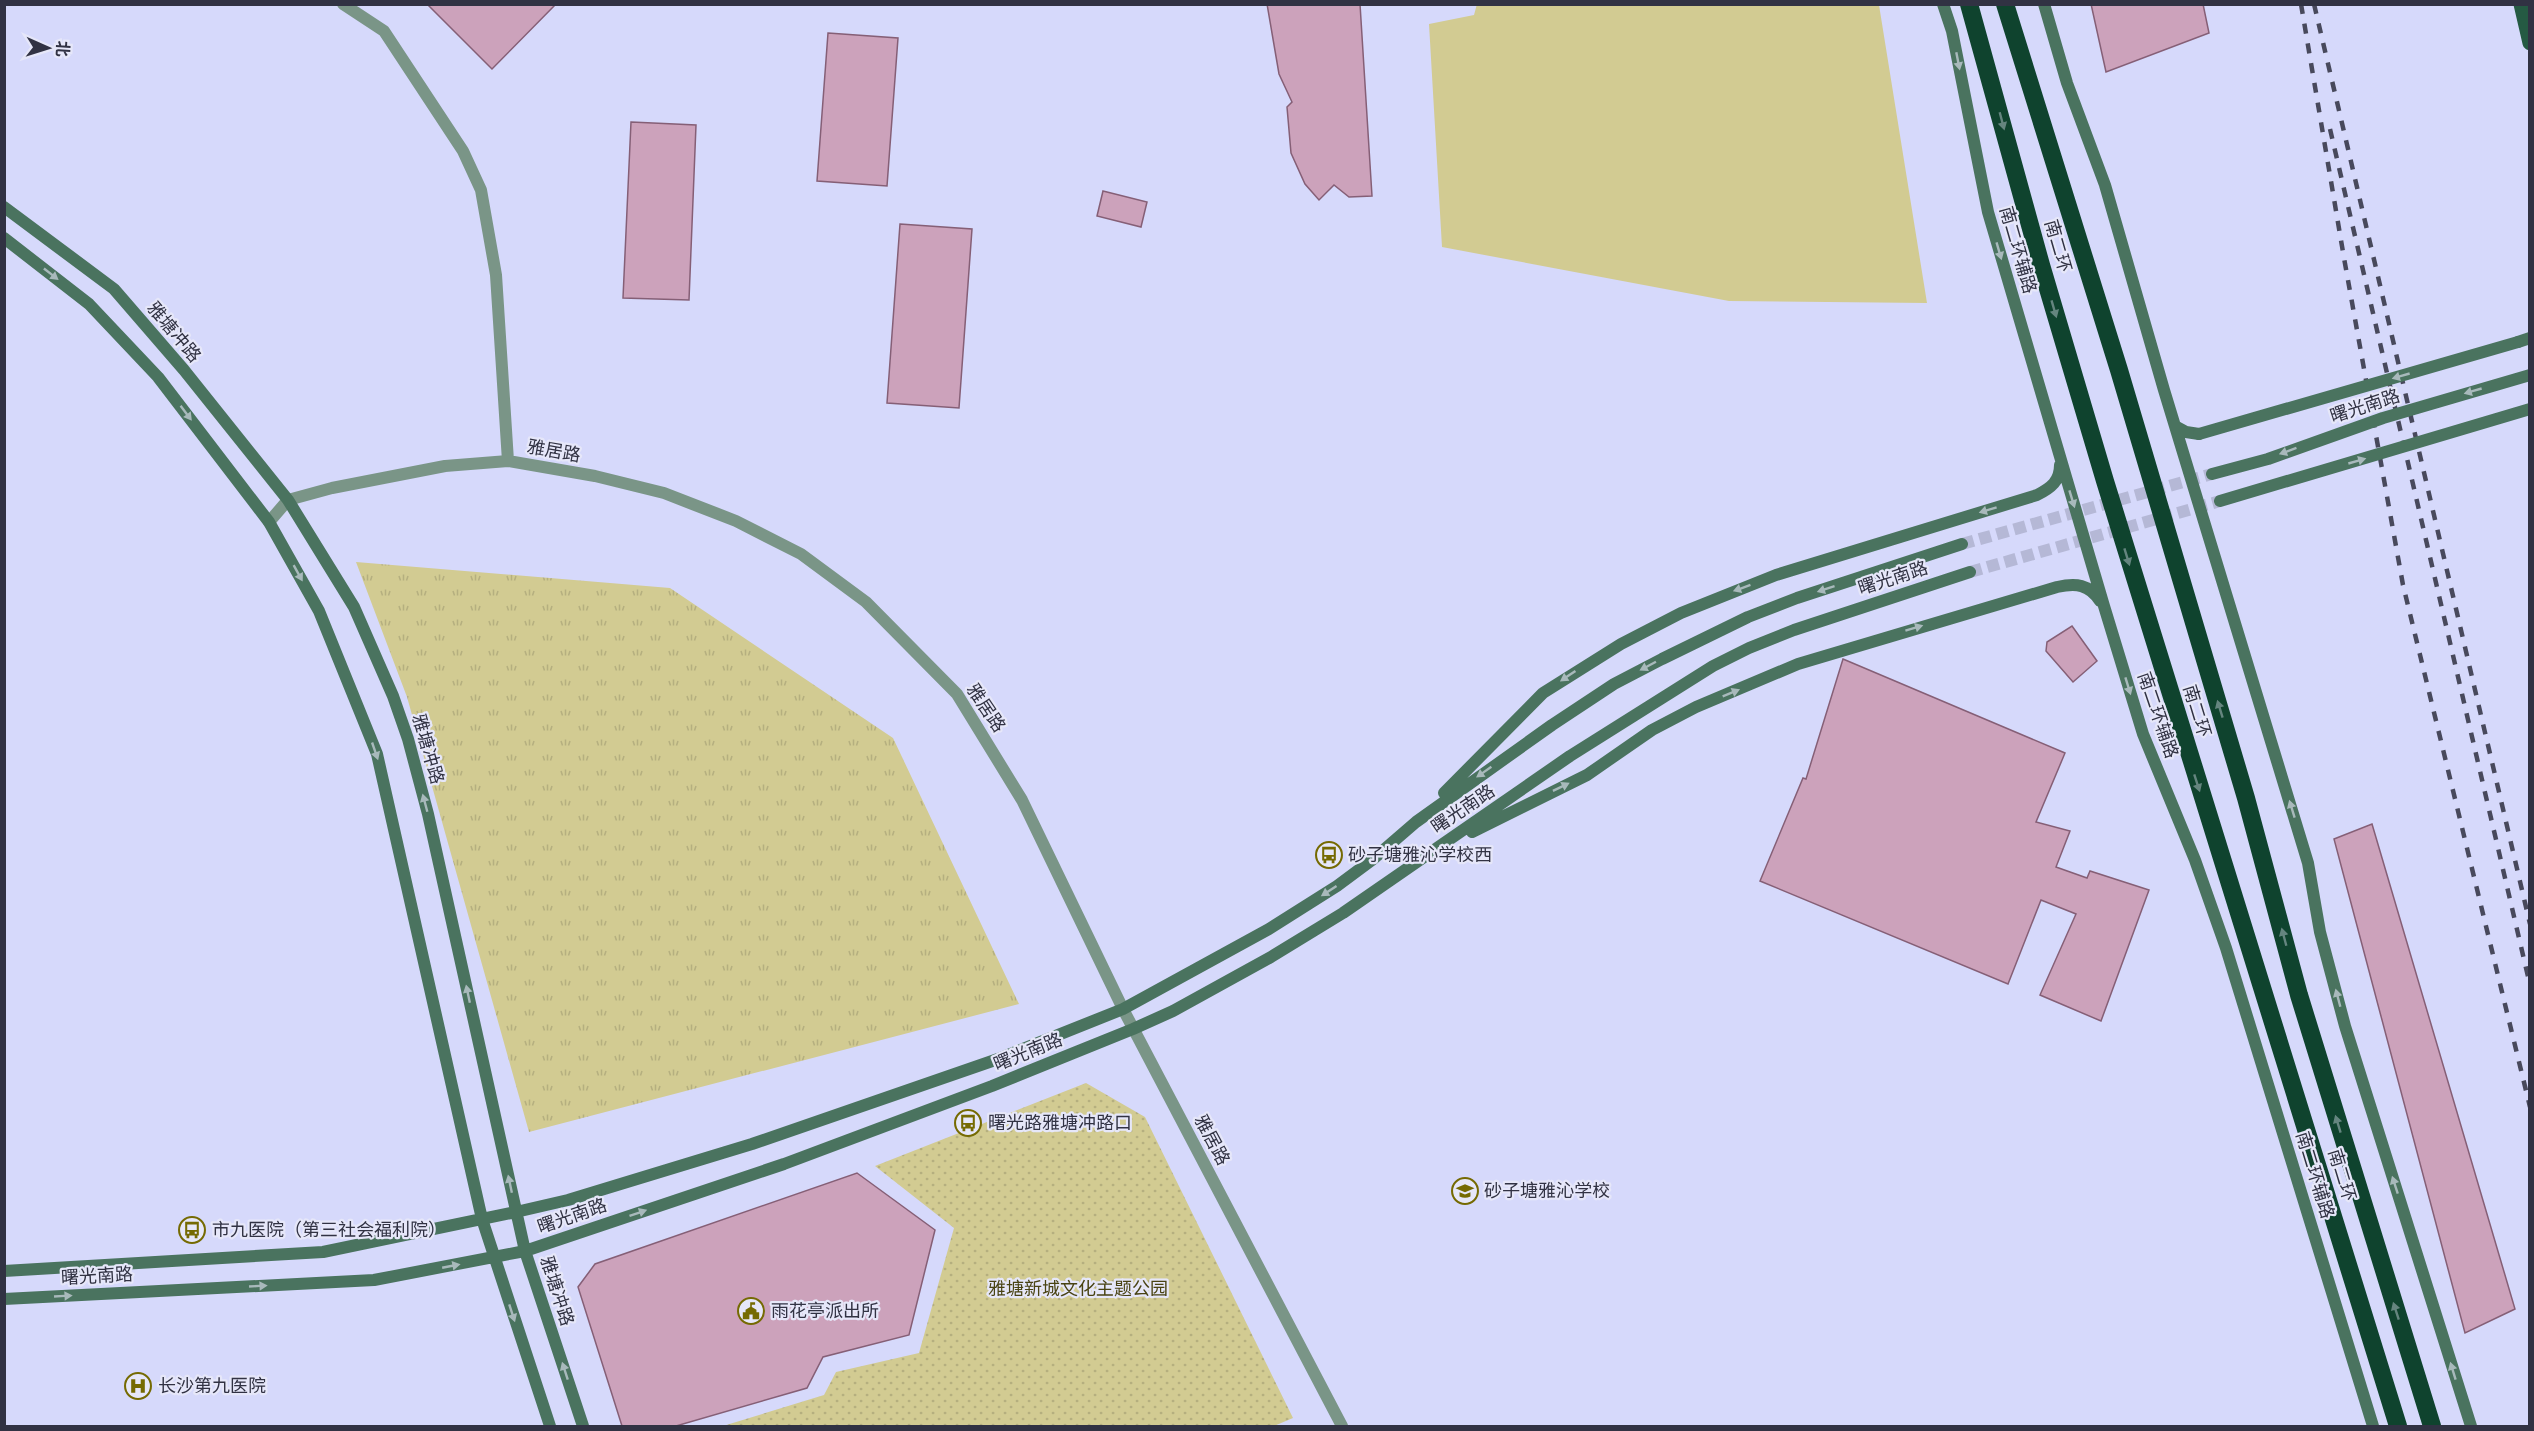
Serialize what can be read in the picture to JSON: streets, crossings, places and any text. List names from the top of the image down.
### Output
{
  "streets": {
    "highway": ["南二环"],
    "main road": ["南二环辅路", "雅塘冲路", "曙光南路"],
    "street": ["雅居路"]
  },
  "crossings": [
    ["雅塘冲路", "曙光南路"],
    ["雅塘冲路", "雅居路"],
    ["曙光南路", "雅居路"]
  ],
  "parks": ["雅塘新城文化主题公园"],
  "places": {
    "bus stop": ["砂子塘雅沁学校西", "曙光路雅塘冲路口", "市九医院（第三社会福利院）"],
    "school or university": ["砂子塘雅沁学校"],
    "public building": ["雨花亭派出所"],
    "hospital": ["长沙第九医院"]
  },
  "north": "right"
}
